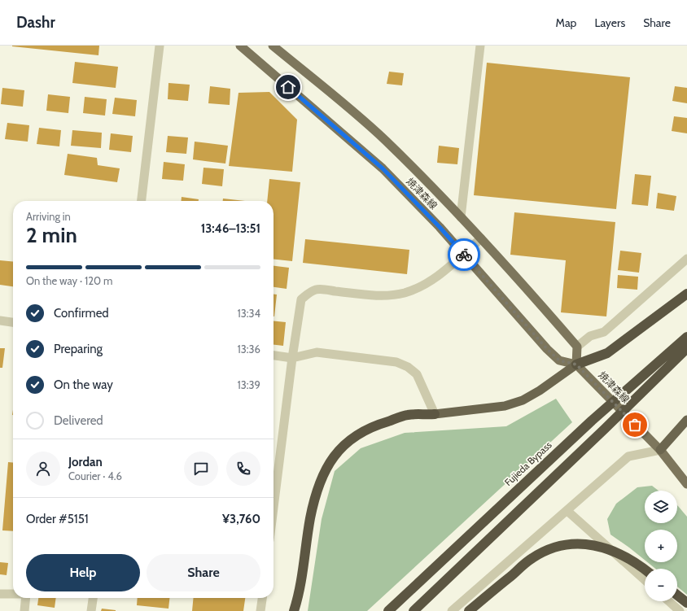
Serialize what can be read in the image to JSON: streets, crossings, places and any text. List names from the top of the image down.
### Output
{
  "streets": {
    "highway": ["Fujieda Bypass"],
    "main road": ["焼津森線"]
  },
  "page": {
    "header": "Dashr",
    "nav": ["Map", "Layers", "Share"],
    "heading": ["2 min", "Arriving in", "13:46–13:51"],
    "panel": [
      "Jordan",
      "Courier · 4.6",
      "Order #5151",
      "¥3,760"
    ],
    "bar": "On the way · 120 m",
    "list": [
      ["Confirmed", "13:34"],
      ["Preparing", "13:36"],
      ["On the way", "13:39"],
      "Delivered"
    ],
    "map_buttons": ["+", "−"],
    "buttons": ["Help", "Share"]
  }
}
